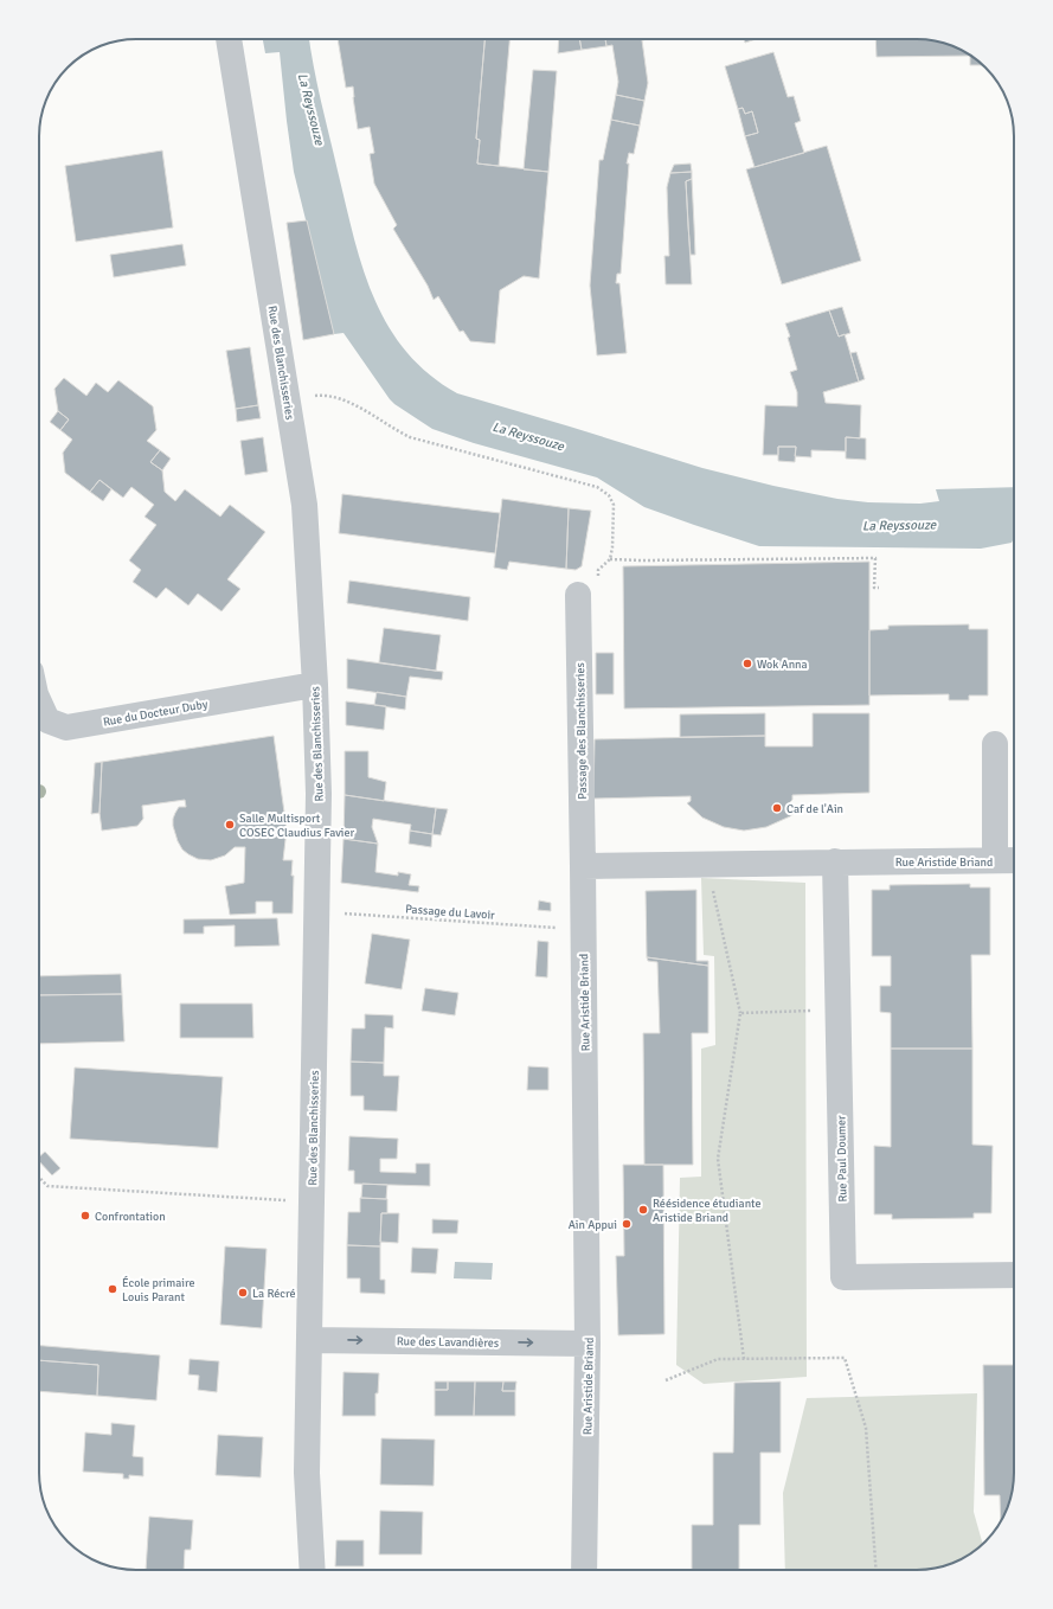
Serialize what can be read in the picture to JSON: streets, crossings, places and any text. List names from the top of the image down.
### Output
{
  "streets": {
    "street": [
      "Rue des Blanchisseries",
      "Rue du Docteur Duby",
      "Passage des Blanchisseries",
      "Rue Aristide Briand",
      "Rue Paul Doumer",
      "Rue des Lavandières"
    ],
    "path": ["Passage du Lavoir"]
  },
  "crossings": [
    ["Rue des Blanchisseries", "Rue du Docteur Duby"],
    ["Rue des Blanchisseries", "Passage du Lavoir"],
    ["Rue des Blanchisseries", "Rue des Lavandières"],
    ["Passage des Blanchisseries", "Rue Aristide Briand"],
    ["Rue Aristide Briand", "Passage du Lavoir"],
    ["Rue Aristide Briand", "Rue Paul Doumer"],
    ["Rue Aristide Briand", "Rue des Lavandières"]
  ],
  "one_way": ["Rue des Lavandières"],
  "water": ["La Reyssouze"],
  "places": [
    "Wok Anna",
    "Caf de l'Ain",
    "Salle Multisport COSEC Claudius Favier",
    "Réésidence étudiante Aristide Briand",
    "Confrontation",
    "Ain Appui",
    "École primaire Louis Parant",
    "La Récré"
  ]
}
